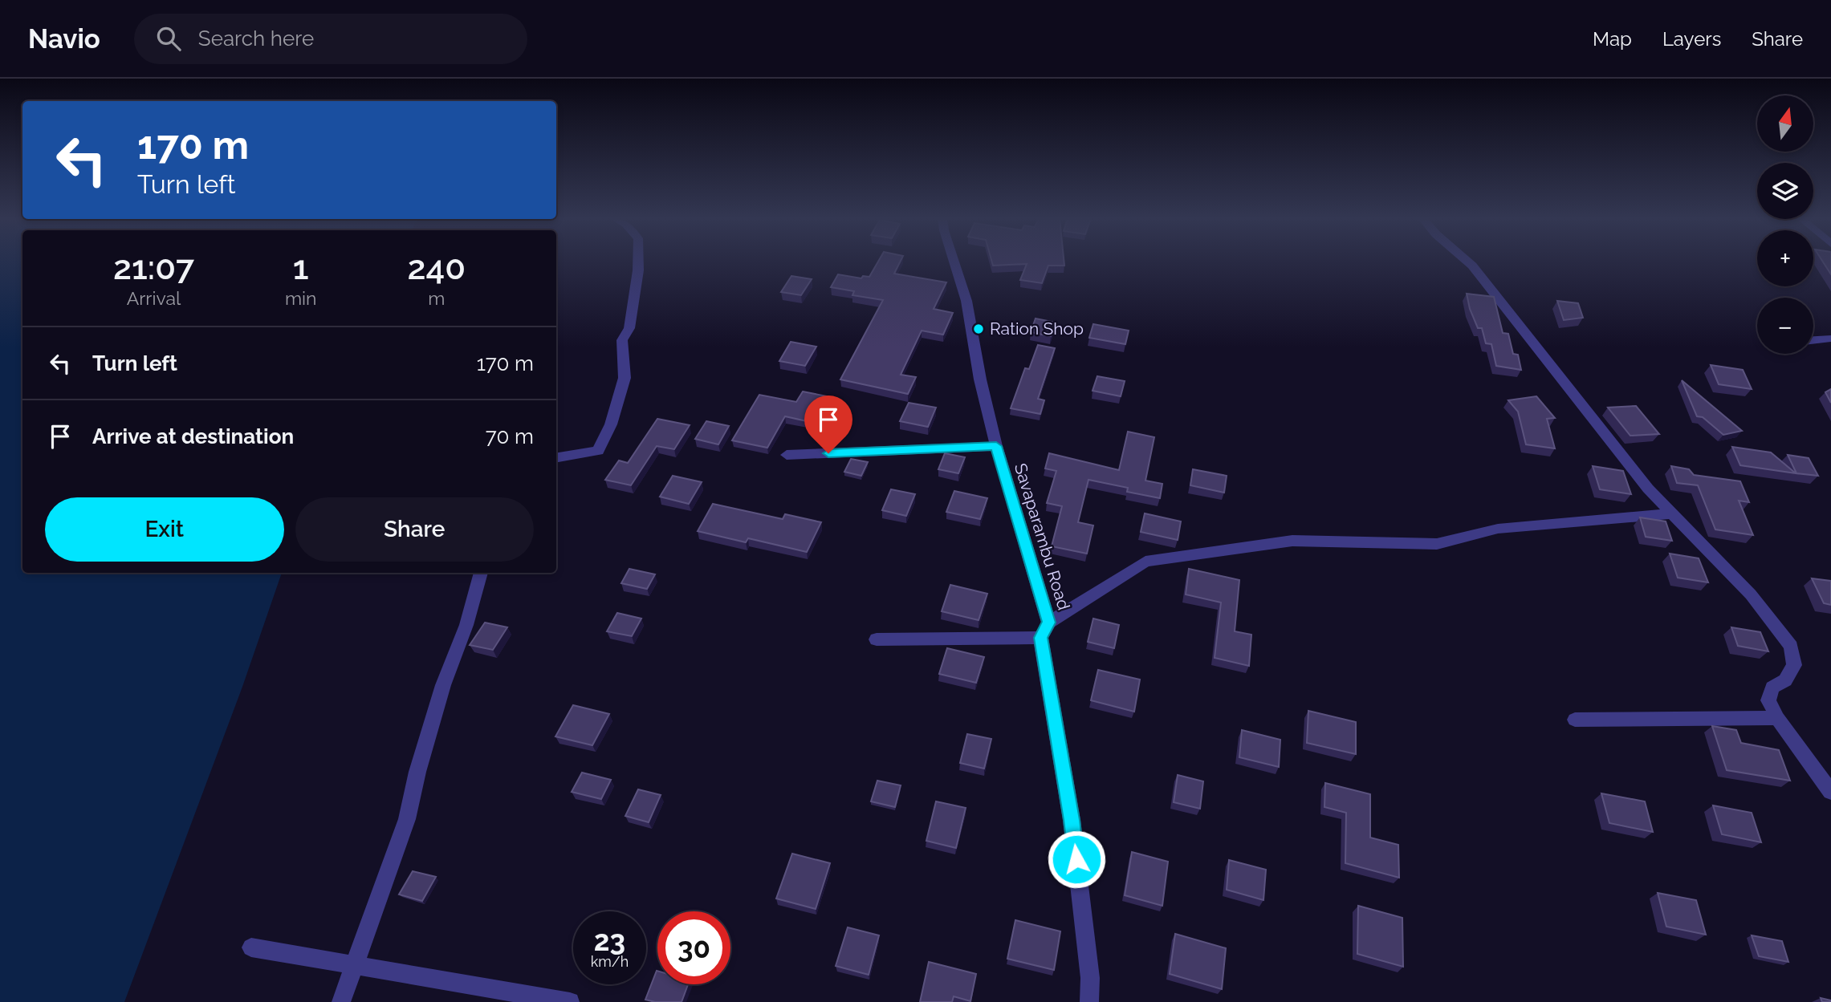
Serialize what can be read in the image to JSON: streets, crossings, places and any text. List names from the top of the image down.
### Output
{
  "streets": {
    "street": ["Savaparambu Road"]
  },
  "places": ["Ration Shop"],
  "north": "top",
  "page": {
    "header": "Navio",
    "search": "Search here",
    "nav": ["Map", "Layers", "Share"],
    "map_buttons": ["+", "−"],
    "turn": ["170 m", "Turn left"],
    "eta": [
      "21:07",
      "Arrival",
      "1",
      "min",
      "240",
      "m"
    ],
    "list": [
      {
        "name": "Turn left",
        "value": "170 m"
      },
      {
        "name": "Arrive at destination",
        "value": "70 m"
      }
    ],
    "buttons": ["Exit", "Share"],
    "speed": "23 km/h",
    "limit": "30"
  }
}
